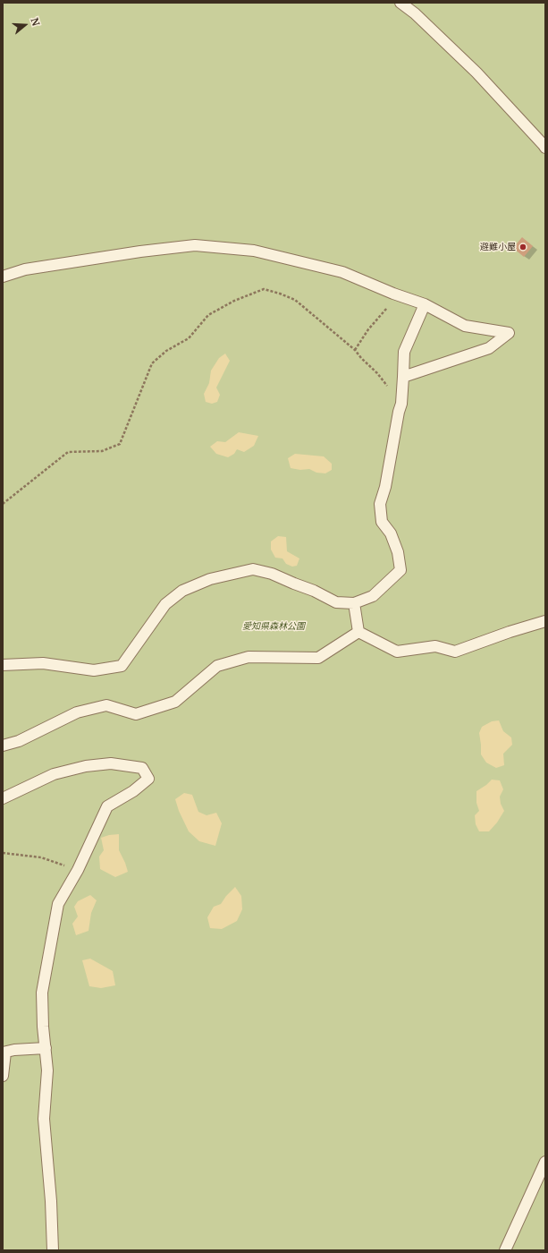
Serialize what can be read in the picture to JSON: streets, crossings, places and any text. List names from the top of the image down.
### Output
{
  "parks": ["愛知県森林公園"],
  "places": ["避難小屋"],
  "north": "right"
}
